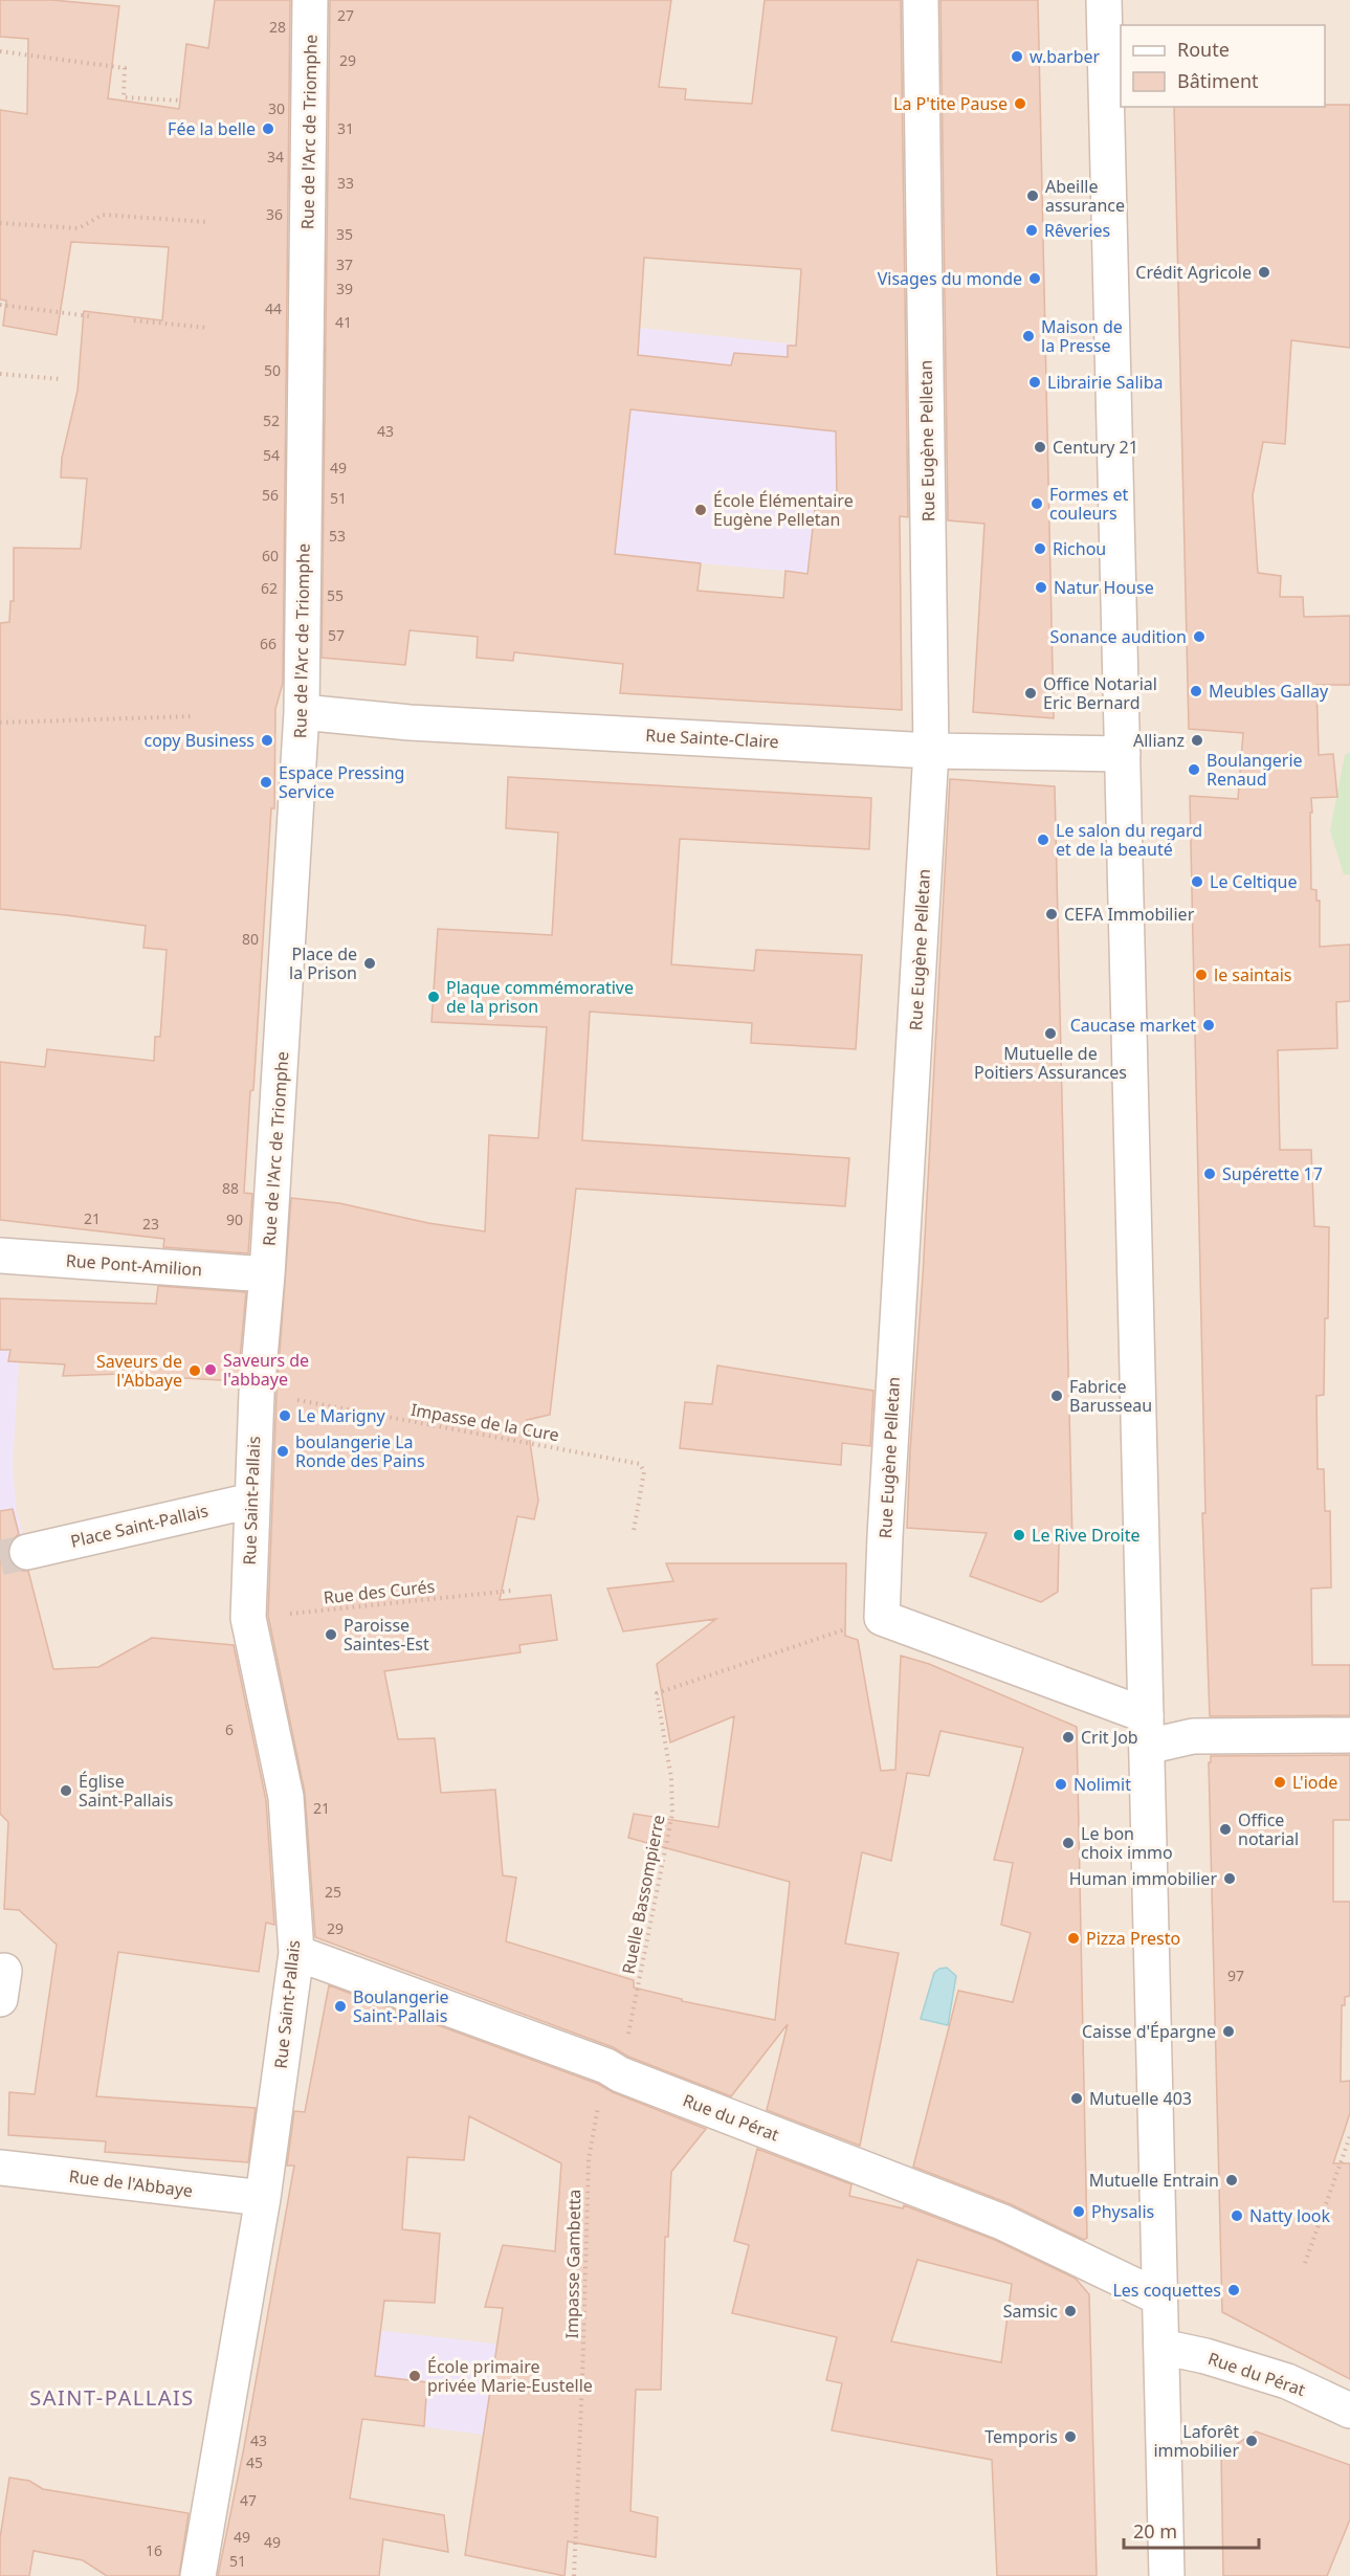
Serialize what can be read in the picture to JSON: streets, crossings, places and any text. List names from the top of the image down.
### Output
{
  "streets": {
    "street": [
      "Rue de l'Arc de Triomphe",
      "Rue Eugène Pelletan",
      "Rue Sainte-Claire",
      "Rue Pont-Amilion",
      "Rue Saint-Pallais",
      "Place Saint-Pallais",
      "Rue du Pérat",
      "Rue de l'Abbaye"
    ],
    "path": [
      "Impasse de la Cure",
      "Rue des Curés",
      "Ruelle Bassompierre",
      "Impasse Gambetta"
    ]
  },
  "crossings": [
    ["Rue de l'Arc de Triomphe", "Rue Sainte-Claire"],
    ["Rue de l'Arc de Triomphe", "Rue Pont-Amilion"],
    ["Rue de l'Arc de Triomphe", "Impasse de la Cure"],
    ["Rue de l'Arc de Triomphe", "Rue Saint-Pallais"],
    ["Rue Eugène Pelletan", "Rue Sainte-Claire"],
    ["Rue Eugène Pelletan", "Ruelle Bassompierre"],
    ["Impasse de la Cure", "Rue Saint-Pallais"],
    ["Rue Saint-Pallais", "Place Saint-Pallais"],
    ["Rue Saint-Pallais", "Rue des Curés"],
    ["Rue Saint-Pallais", "Rue du Pérat"],
    ["Rue Saint-Pallais", "Rue de l'Abbaye"],
    ["Ruelle Bassompierre", "Rue du Pérat"],
    ["Ruelle Bassompierre", "Impasse Gambetta"],
    ["Rue du Pérat", "Impasse Gambetta"]
  ],
  "districts": ["SAINT-PALLAIS"],
  "places": [
    "w.barber",
    "La P'tite Pause",
    "Fée la belle",
    "Abeille assurance",
    "Rêveries",
    "Crédit Agricole",
    "Visages du monde",
    "Maison de la Presse",
    "Librairie Saliba",
    "Century 21",
    "Formes et couleurs",
    "École Élémentaire Eugène Pelletan",
    "Richou",
    "Natur House",
    "Sonance audition",
    "Meubles Gallay",
    "Office Notarial Eric Bernard",
    "copy Business",
    "Allianz",
    "Boulangerie Renaud",
    "Espace Pressing Service",
    "Le salon du regard et de la beauté",
    "Le Celtique",
    "CEFA Immobilier",
    "Place de la Prison",
    "le saintais",
    "Plaque commémorative de la prison",
    "Caucase market",
    "Mutuelle de Poitiers Assurances",
    "Supérette 17",
    "Saveurs de l'abbaye",
    "Saveurs de l'Abbaye",
    "Fabrice Barusseau",
    "Le Marigny",
    "boulangerie La Ronde des Pains",
    "Le Rive Droite",
    "Paroisse Saintes-Est",
    "Crit Job",
    "L'iode",
    "Nolimit",
    "Église Saint-Pallais",
    "Office notarial",
    "Le bon choix immo",
    "Human immobilier",
    "Pizza Presto",
    "Boulangerie Saint-Pallais",
    "Caisse d'Épargne",
    "Mutuelle 403",
    "Mutuelle Entrain",
    "Physalis",
    "Natty look",
    "Les coquettes",
    "Samsic",
    "École primaire privée Marie-Eustelle",
    "Temporis",
    "Laforêt immobilier"
  ],
  "house_numbers": [
    "27",
    "28",
    "29",
    "30",
    "31",
    "34",
    "33",
    "36",
    "35",
    "37",
    "39",
    "44",
    "41",
    "50",
    "52",
    "43",
    "54",
    "49",
    "56",
    "51",
    "53",
    "60",
    "62",
    "55",
    "57",
    "66",
    "80",
    "88",
    "21",
    "90",
    "23",
    "6",
    "21",
    "25",
    "29",
    "97",
    "43",
    "45",
    "47",
    "49",
    "49",
    "16",
    "51"
  ],
  "legend": ["Route", "Bâtiment"],
  "scale_bar": "20 m"
}
